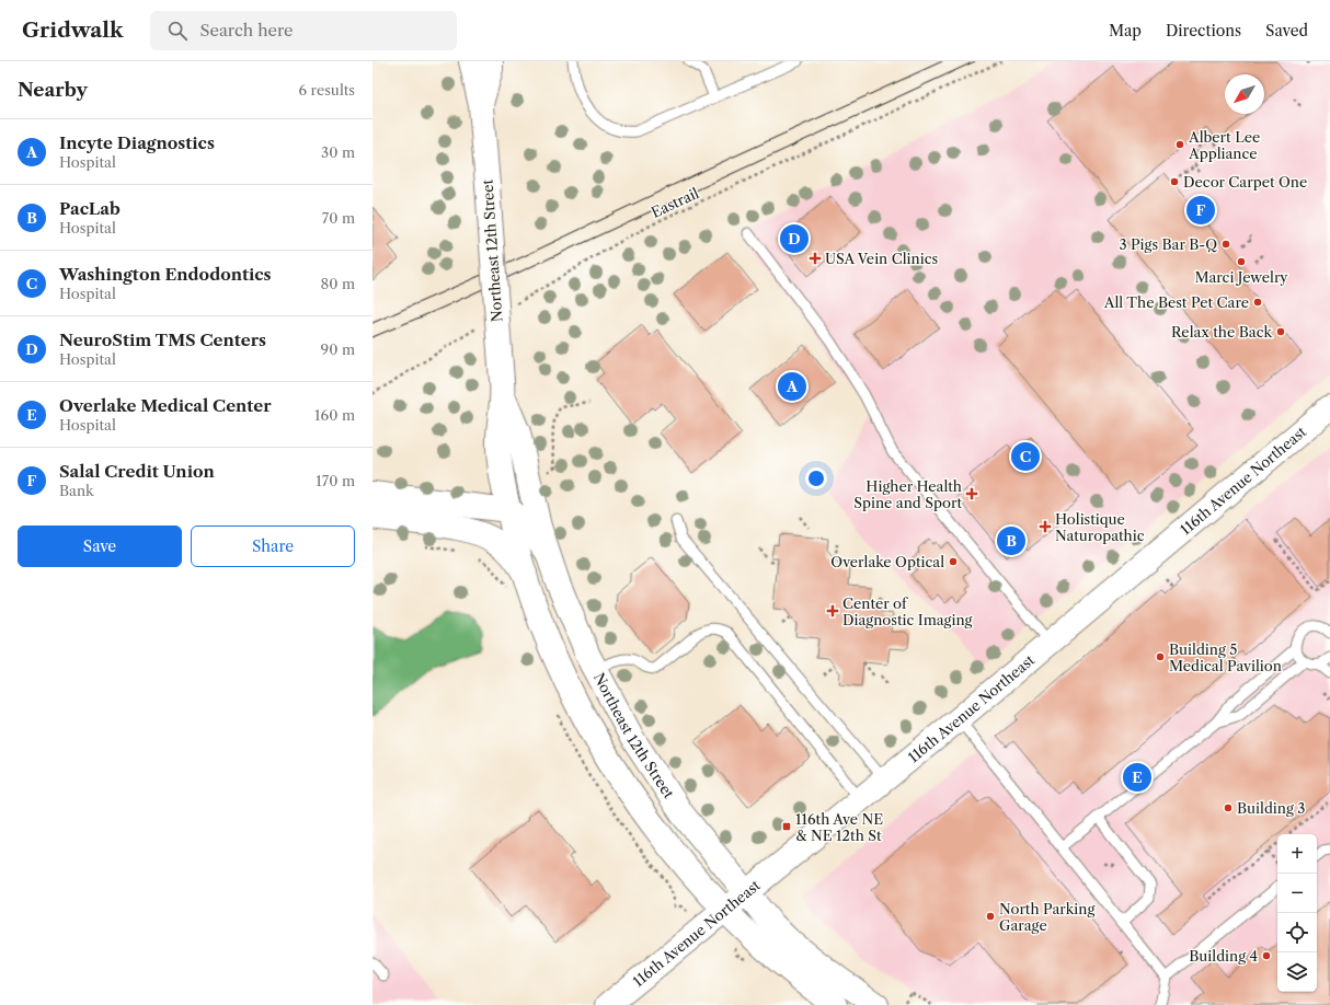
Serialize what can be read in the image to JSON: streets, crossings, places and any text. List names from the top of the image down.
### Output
{
  "streets": {
    "main road": ["Northeast 12th Street", "116th Avenue Northeast"],
    "path": ["Eastrail"]
  },
  "crossings": [
    ["Northeast 12th Street", "116th Avenue Northeast"]
  ],
  "places": {
    "other": [
      "Albert Lee Appliance",
      "Decor Carpet One",
      "3 Pigs Bar B-Q",
      "Marci Jewelry",
      "All The Best Pet Care",
      "Relax the Back",
      "Overlake Optical",
      "Building 5 Medical Pavilion",
      "Building 3",
      "North Parking Garage",
      "Building 4"
    ],
    "health": [
      "USA Vein Clinics",
      "Higher Health Spine and Sport",
      "Holistique Naturopathic",
      "Center of Diagnostic Imaging"
    ],
    "transit": ["116th Ave NE & NE 12th St"]
  },
  "north": "bottom left",
  "page": {
    "header": "Gridwalk",
    "search": "Search here",
    "nav": ["Map", "Directions", "Saved"],
    "heading": ["Nearby", "6 results"],
    "list": [
      {
        "mark": "A",
        "name": "Incyte Diagnostics",
        "note": "Hospital",
        "value": "30 m"
      },
      {
        "mark": "B",
        "name": "PacLab",
        "note": "Hospital",
        "value": "70 m"
      },
      {
        "mark": "C",
        "name": "Washington Endodontics",
        "note": "Hospital",
        "value": "80 m"
      },
      {
        "mark": "D",
        "name": "NeuroStim TMS Centers",
        "note": "Hospital",
        "value": "90 m"
      },
      {
        "mark": "E",
        "name": "Overlake Medical Center",
        "note": "Hospital",
        "value": "160 m"
      },
      {
        "mark": "F",
        "name": "Salal Credit Union",
        "note": "Bank",
        "value": "170 m"
      }
    ],
    "pins": [
      "F",
      "D",
      "A",
      "C",
      "B",
      "E"
    ],
    "buttons": ["Save", "Share"],
    "map_buttons": ["+", "−"]
  }
}
